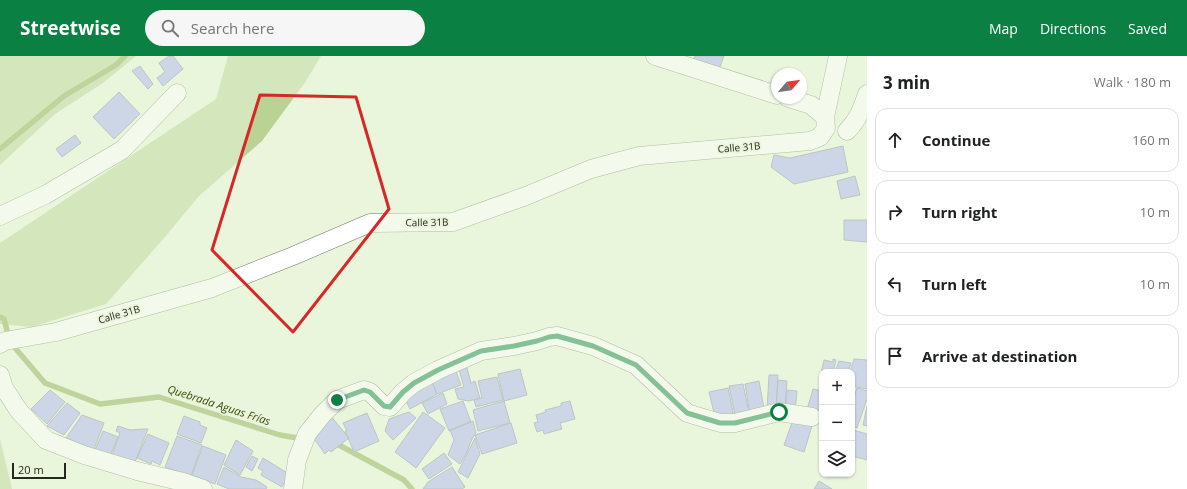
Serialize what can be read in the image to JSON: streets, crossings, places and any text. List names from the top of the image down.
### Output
{
  "streets": {
    "street": ["Calle 31B"]
  },
  "water": ["Quebrada Aguas Frías"],
  "scale_bar": "20 m",
  "north": "top right",
  "page": {
    "header": "Streetwise",
    "search": "Search here",
    "nav": ["Map", "Directions", "Saved"],
    "heading": ["3 min", "Walk · 180 m"],
    "list": [
      ["Continue", "160 m"],
      ["Turn right", "10 m"],
      ["Turn left", "10 m"],
      "Arrive at destination"
    ],
    "map_buttons": ["+", "−"],
    "scale": "20 m"
  }
}
